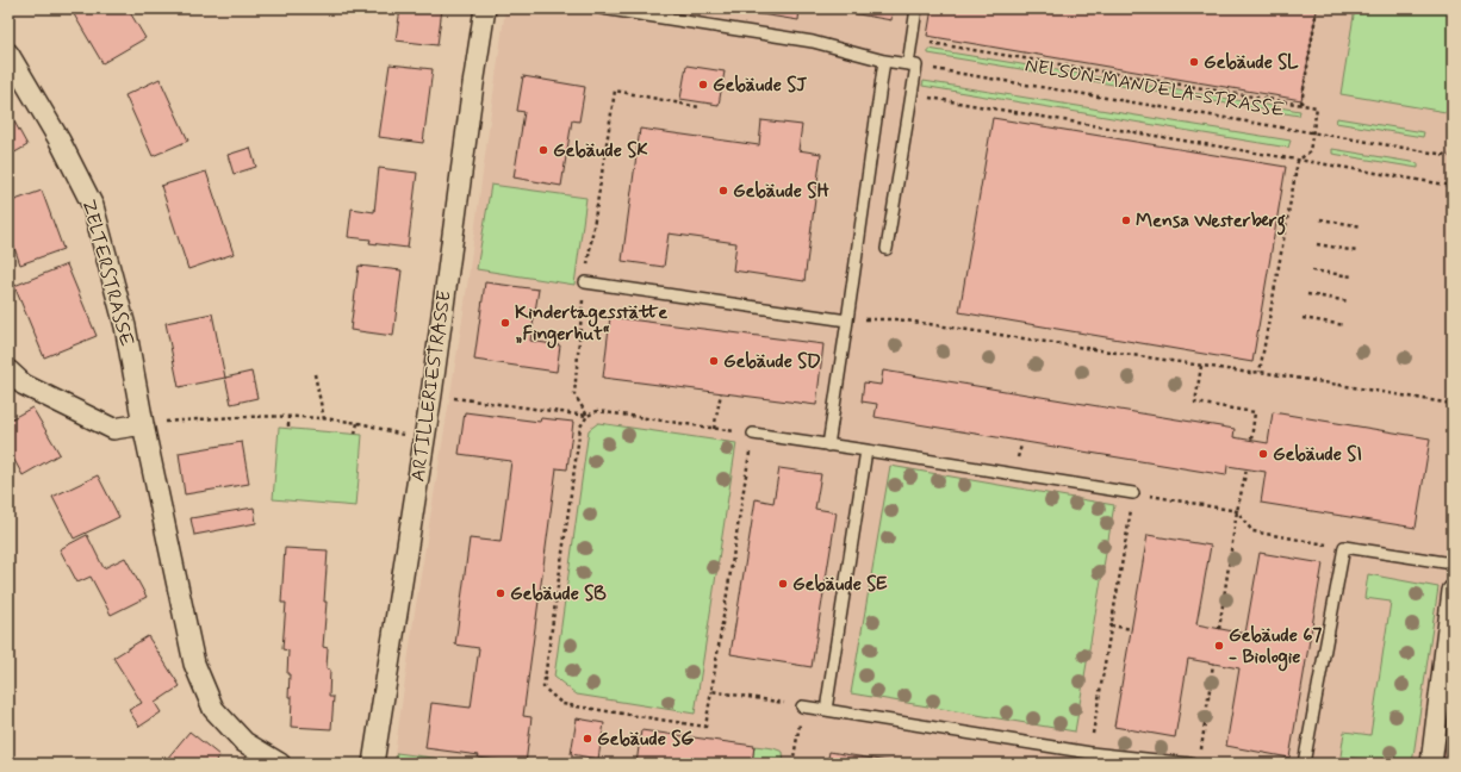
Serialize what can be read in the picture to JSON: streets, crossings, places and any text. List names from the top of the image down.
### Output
{
  "streets": {
    "street": ["ZELTERSTRASSE", "ARTILLERIESTRASSE"],
    "path": ["NELSON-MANDELA-STRASSE"]
  },
  "places": [
    "Gebäude SL",
    "Gebäude SJ",
    "Gebäude SK",
    "Gebäude SH",
    "Mensa Westerberg",
    "Kindertagesstätte „Fingerhut“",
    "Gebäude SD",
    "Gebäude SI",
    "Gebäude SE",
    "Gebäude SB",
    "Gebäude 67 - Biologie",
    "Gebäude SG"
  ]
}
